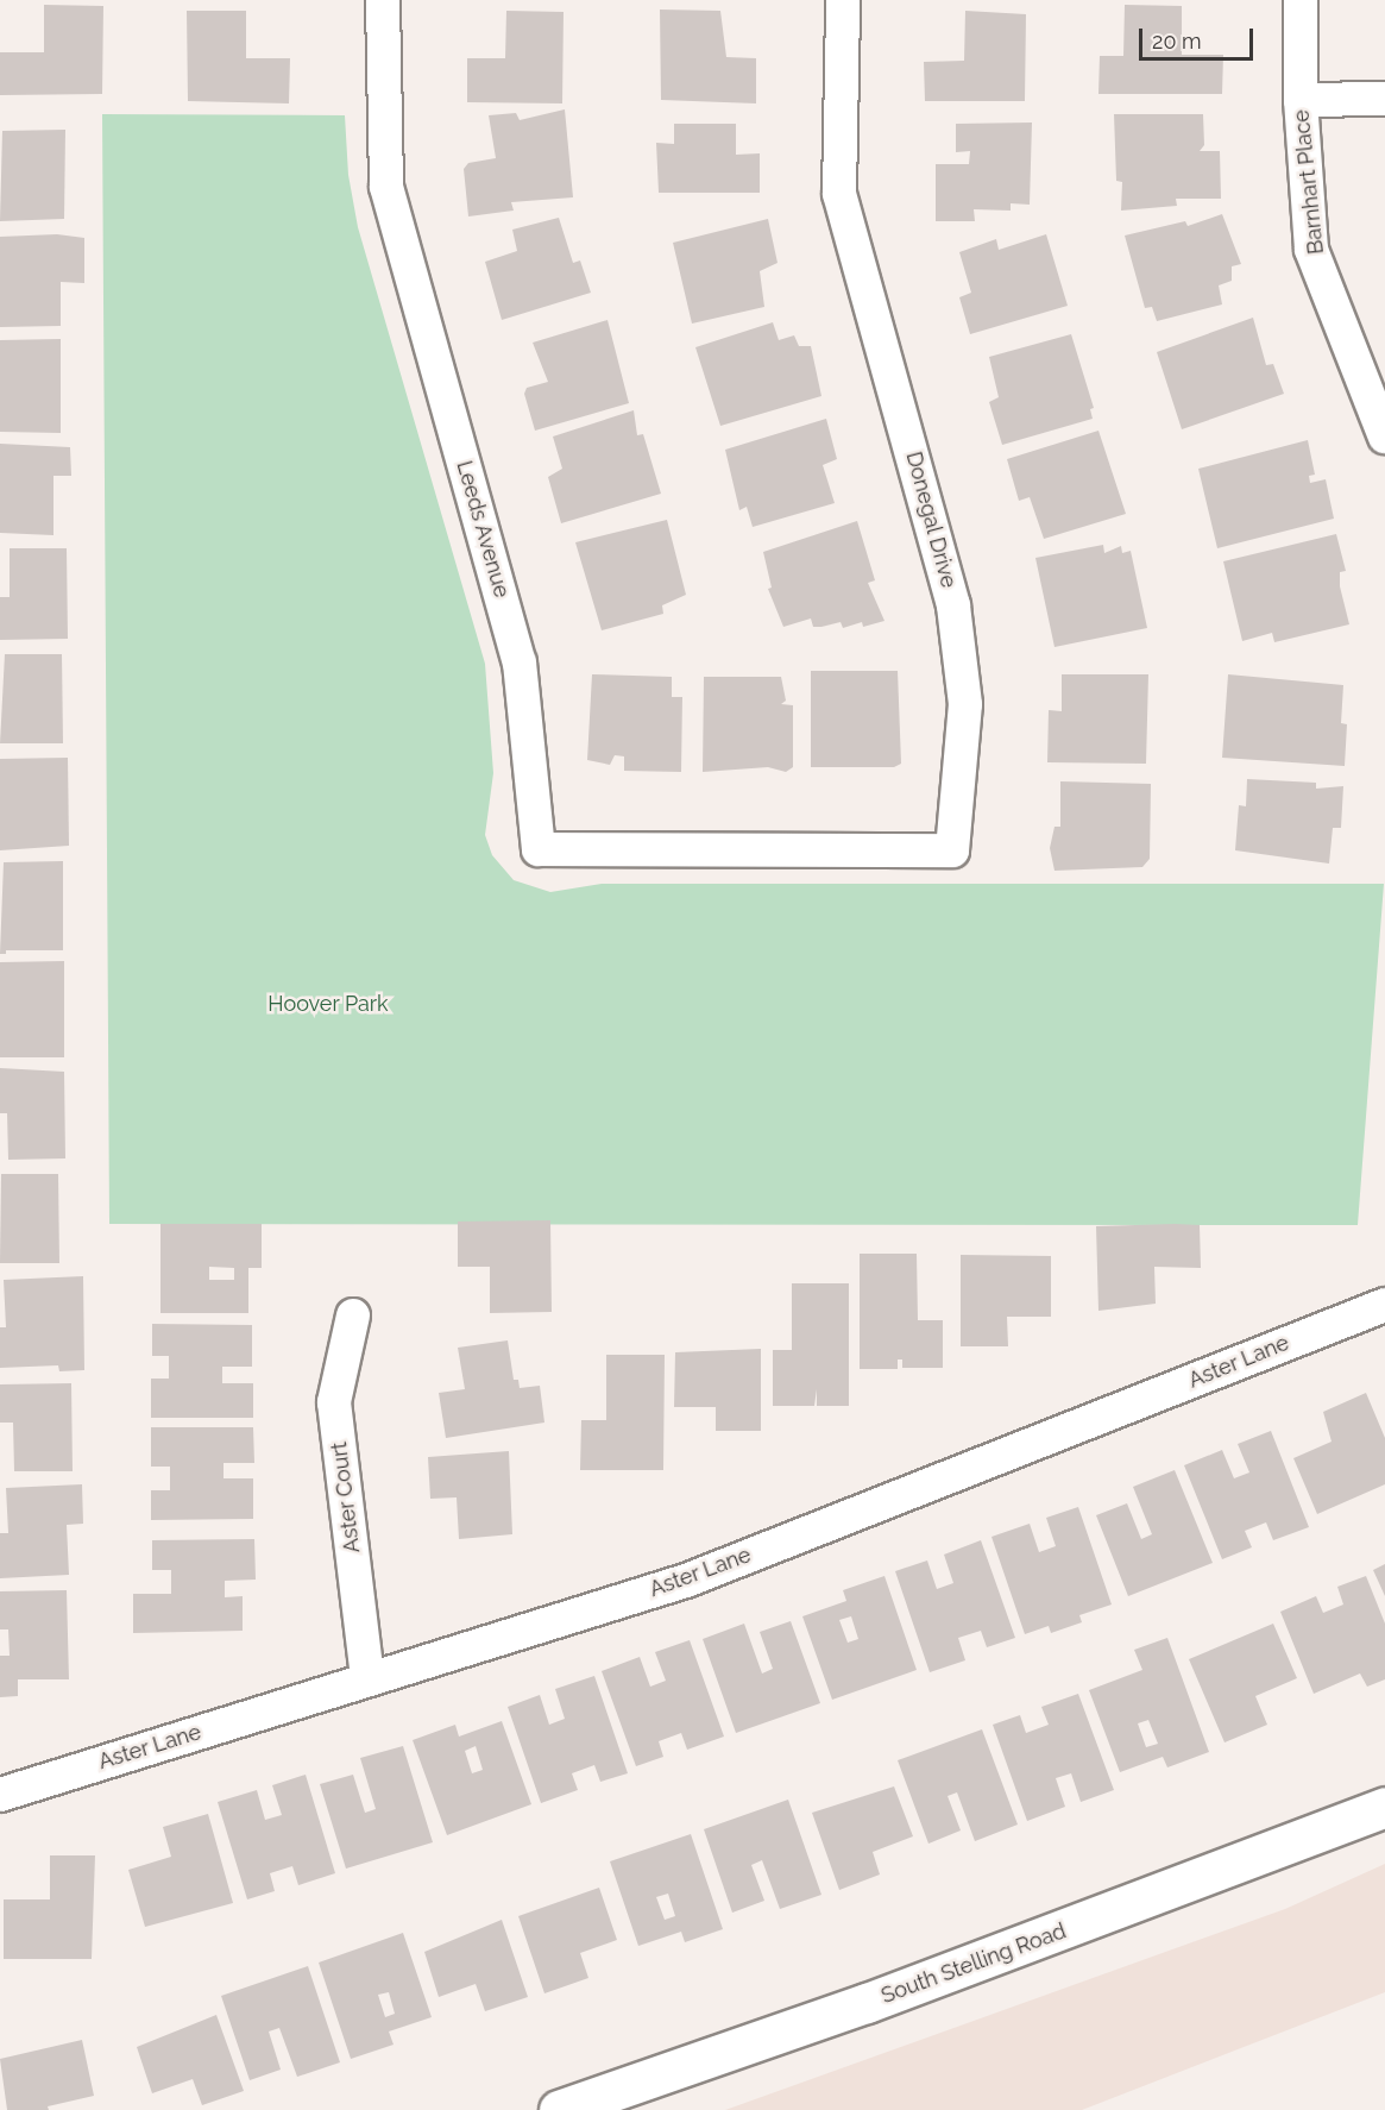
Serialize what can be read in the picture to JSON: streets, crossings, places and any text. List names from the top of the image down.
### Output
{
  "streets": {
    "main road": ["South Stelling Road"],
    "street": [
      "Barnhart Place",
      "Donegal Drive",
      "Leeds Avenue",
      "Aster Lane",
      "Aster Court"
    ]
  },
  "crossings": [
    ["Donegal Drive", "Leeds Avenue"],
    ["Aster Lane", "Aster Court"]
  ],
  "parks": ["Hoover Park"],
  "scale_bar": "20 m"
}
